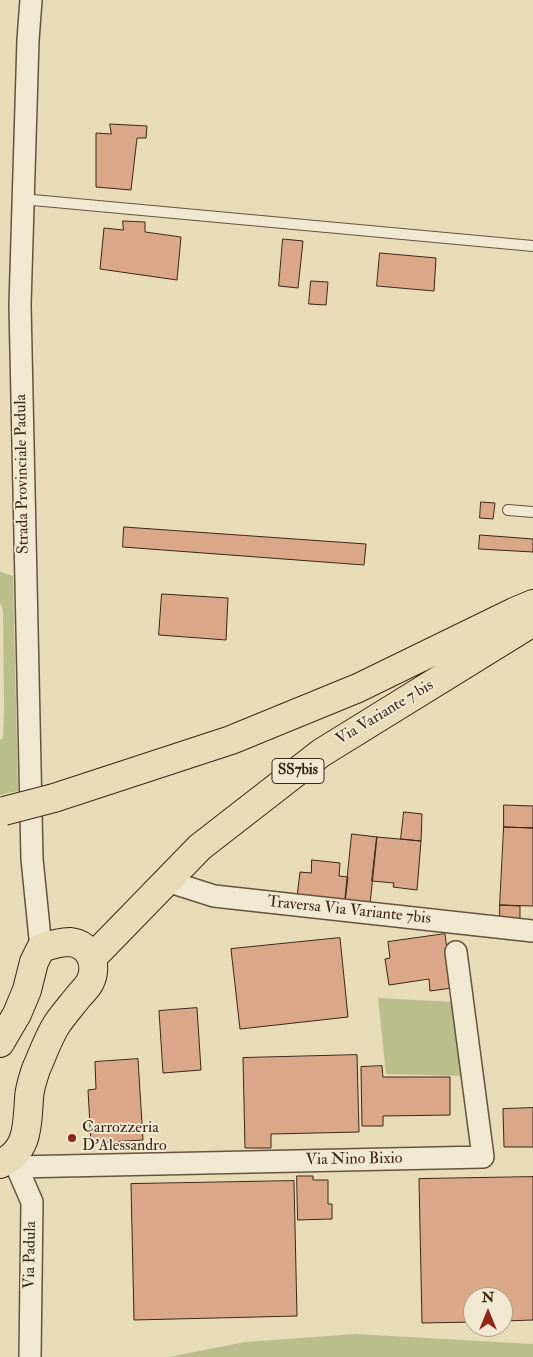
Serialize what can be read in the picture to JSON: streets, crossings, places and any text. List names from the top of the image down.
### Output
{
  "streets": {
    "main road": ["Via Variante 7 bis", "SS7bis"],
    "street": [
      "Strada Provinciale Padula",
      "Traversa Via Variante 7bis",
      "Via Nino Bixio",
      "Via Padula"
    ]
  },
  "crossings": [
    ["Via Variante 7 bis", "Traversa Via Variante 7bis"],
    ["Via Nino Bixio", "Via Padula"]
  ],
  "places": ["Carrozzeria D'Alessandro"],
  "north": "top"
}
